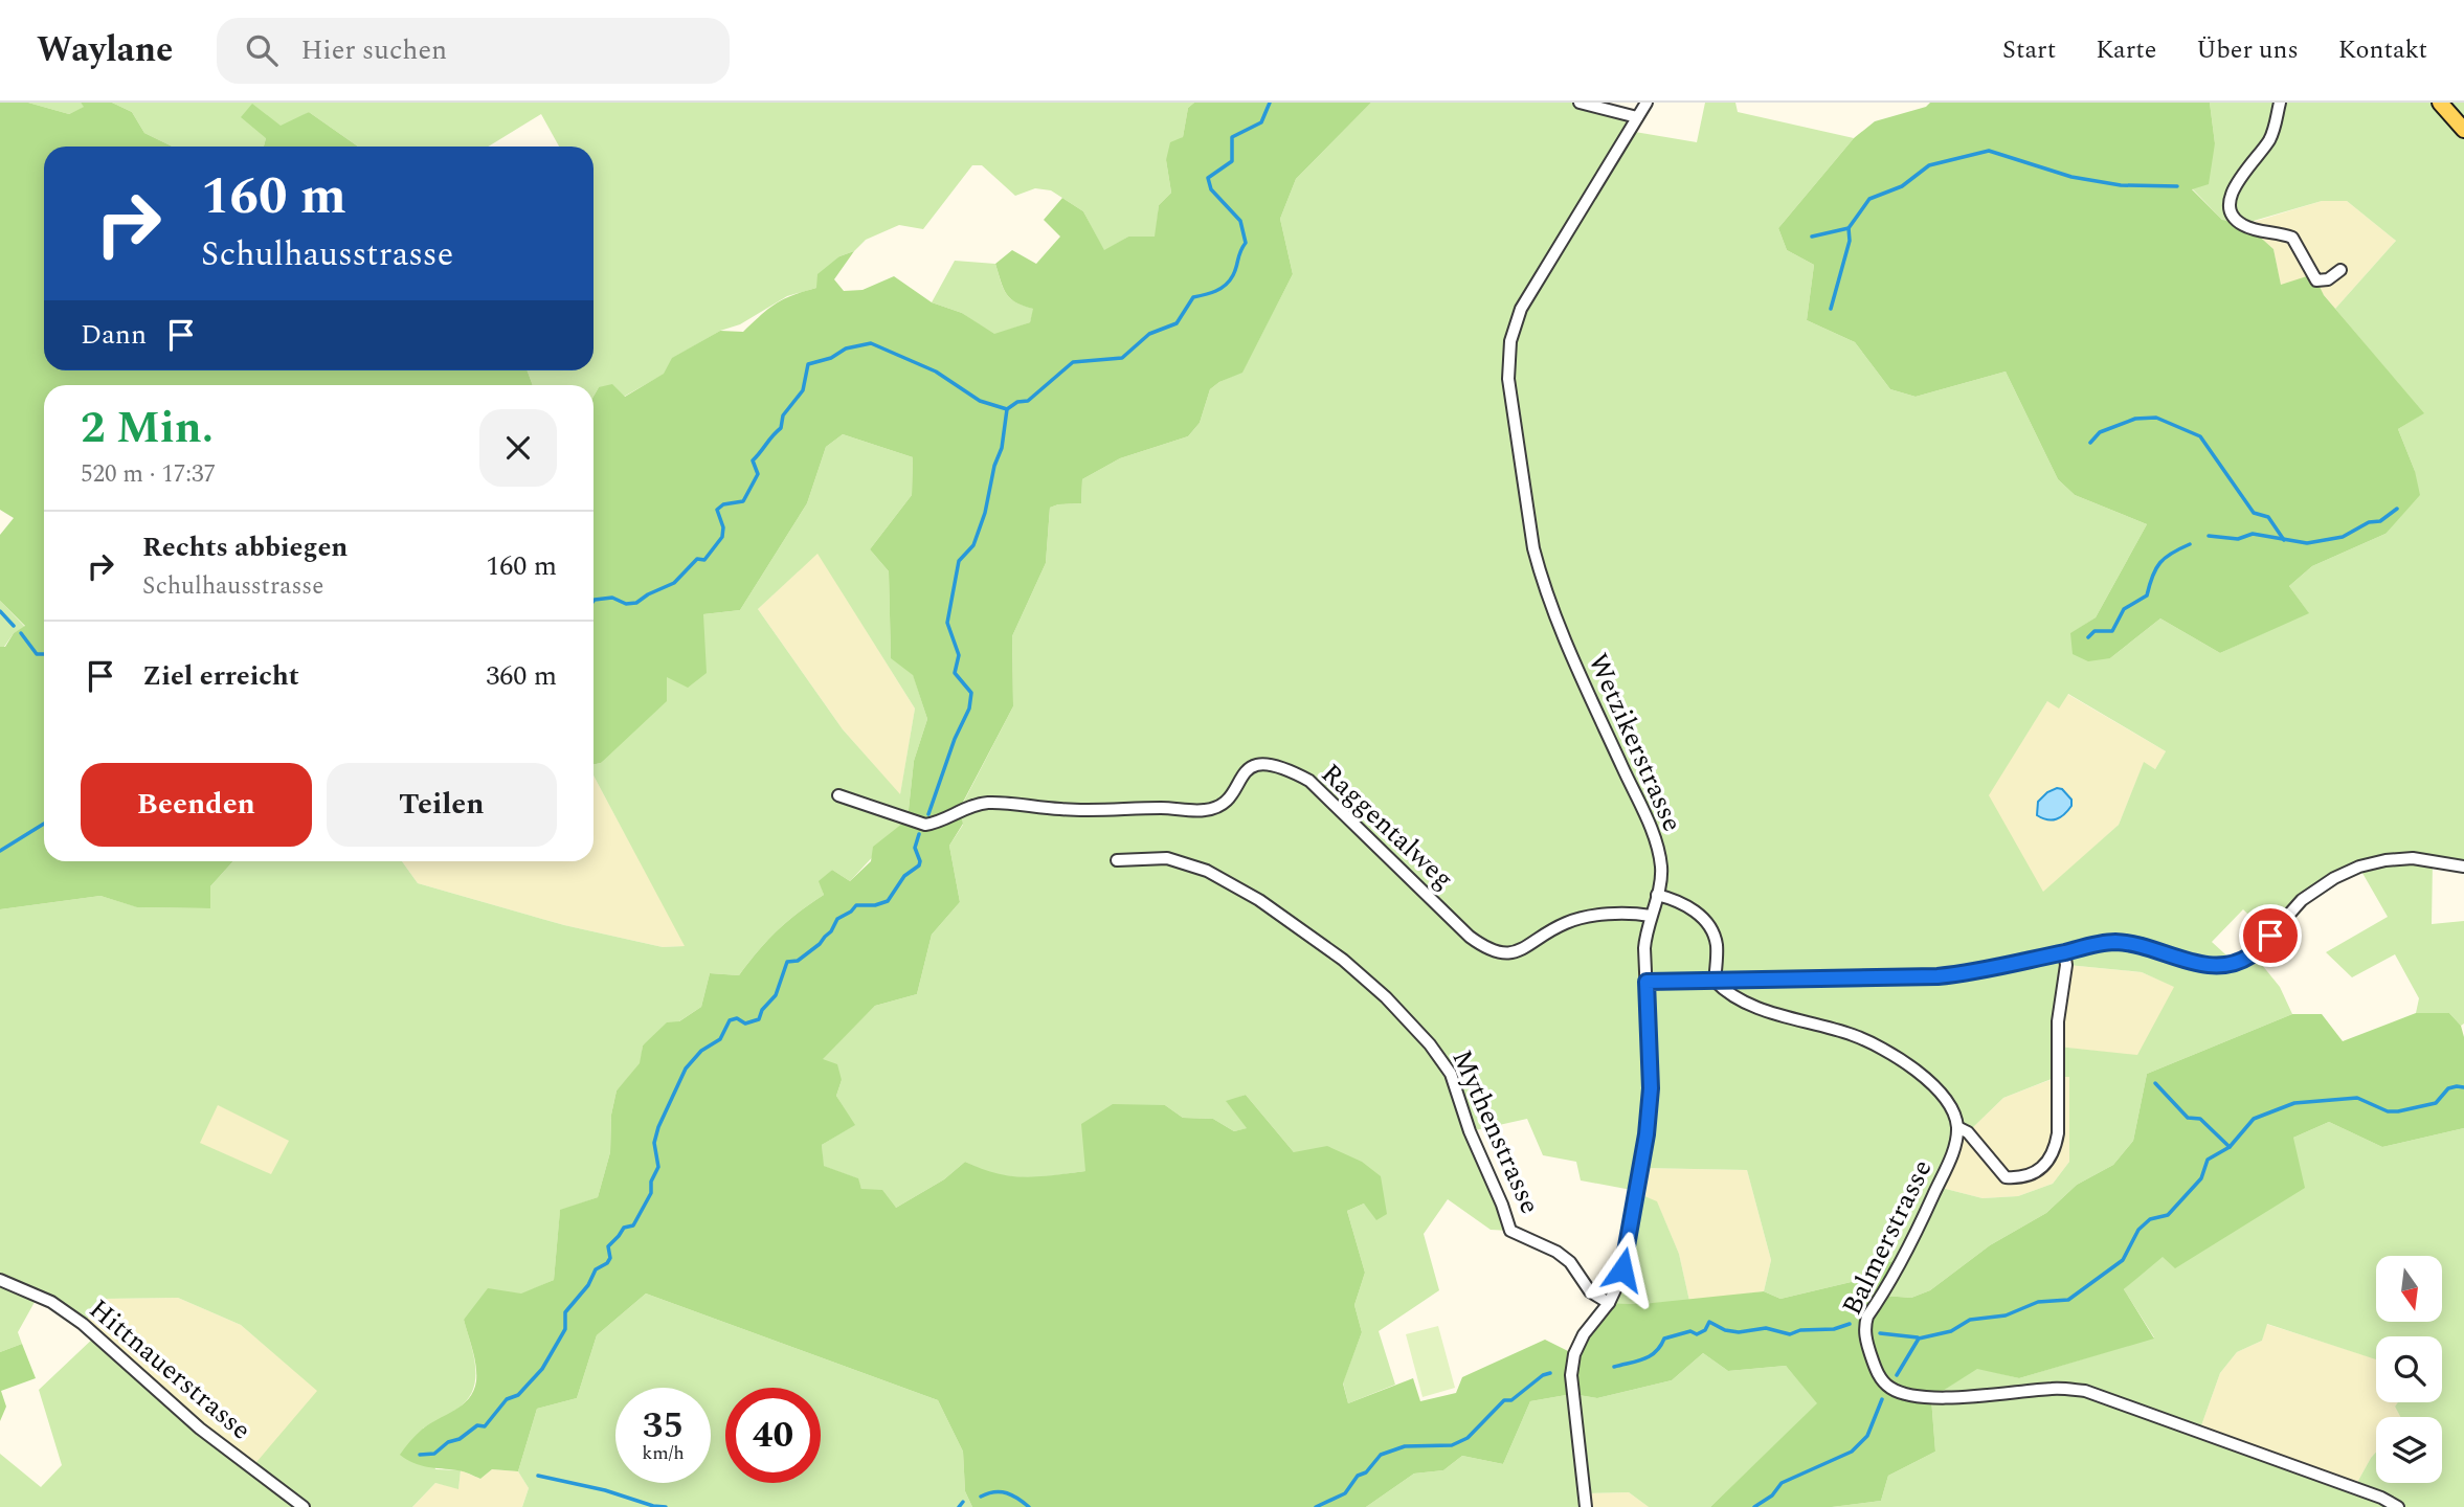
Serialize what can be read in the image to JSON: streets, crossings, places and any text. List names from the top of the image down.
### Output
{
  "streets": {
    "street": [
      "Wetzikerstrasse",
      "Raggentalweg",
      "Mythenstrasse",
      "Balmerstrasse",
      "Hittnauerstrasse"
    ]
  },
  "crossings": [
    ["Wetzikerstrasse", "Raggentalweg"],
    ["Wetzikerstrasse", "Mythenstrasse"]
  ],
  "north": "bottom",
  "page": {
    "header": "Waylane",
    "search": "Hier suchen",
    "nav": [
      "Start",
      "Karte",
      "Über uns",
      "Kontakt"
    ],
    "turn": ["160 m", "Schulhausstrasse"],
    "then": "Dann",
    "heading": ["2 Min.", "520 m · 17:37"],
    "list": [
      {
        "name": "Rechts abbiegen",
        "note": "Schulhausstrasse",
        "value": "160 m"
      },
      {
        "name": "Ziel erreicht",
        "value": "360 m"
      }
    ],
    "buttons": ["Beenden", "Teilen"],
    "speed": "35 km/h",
    "limit": "40"
  }
}
